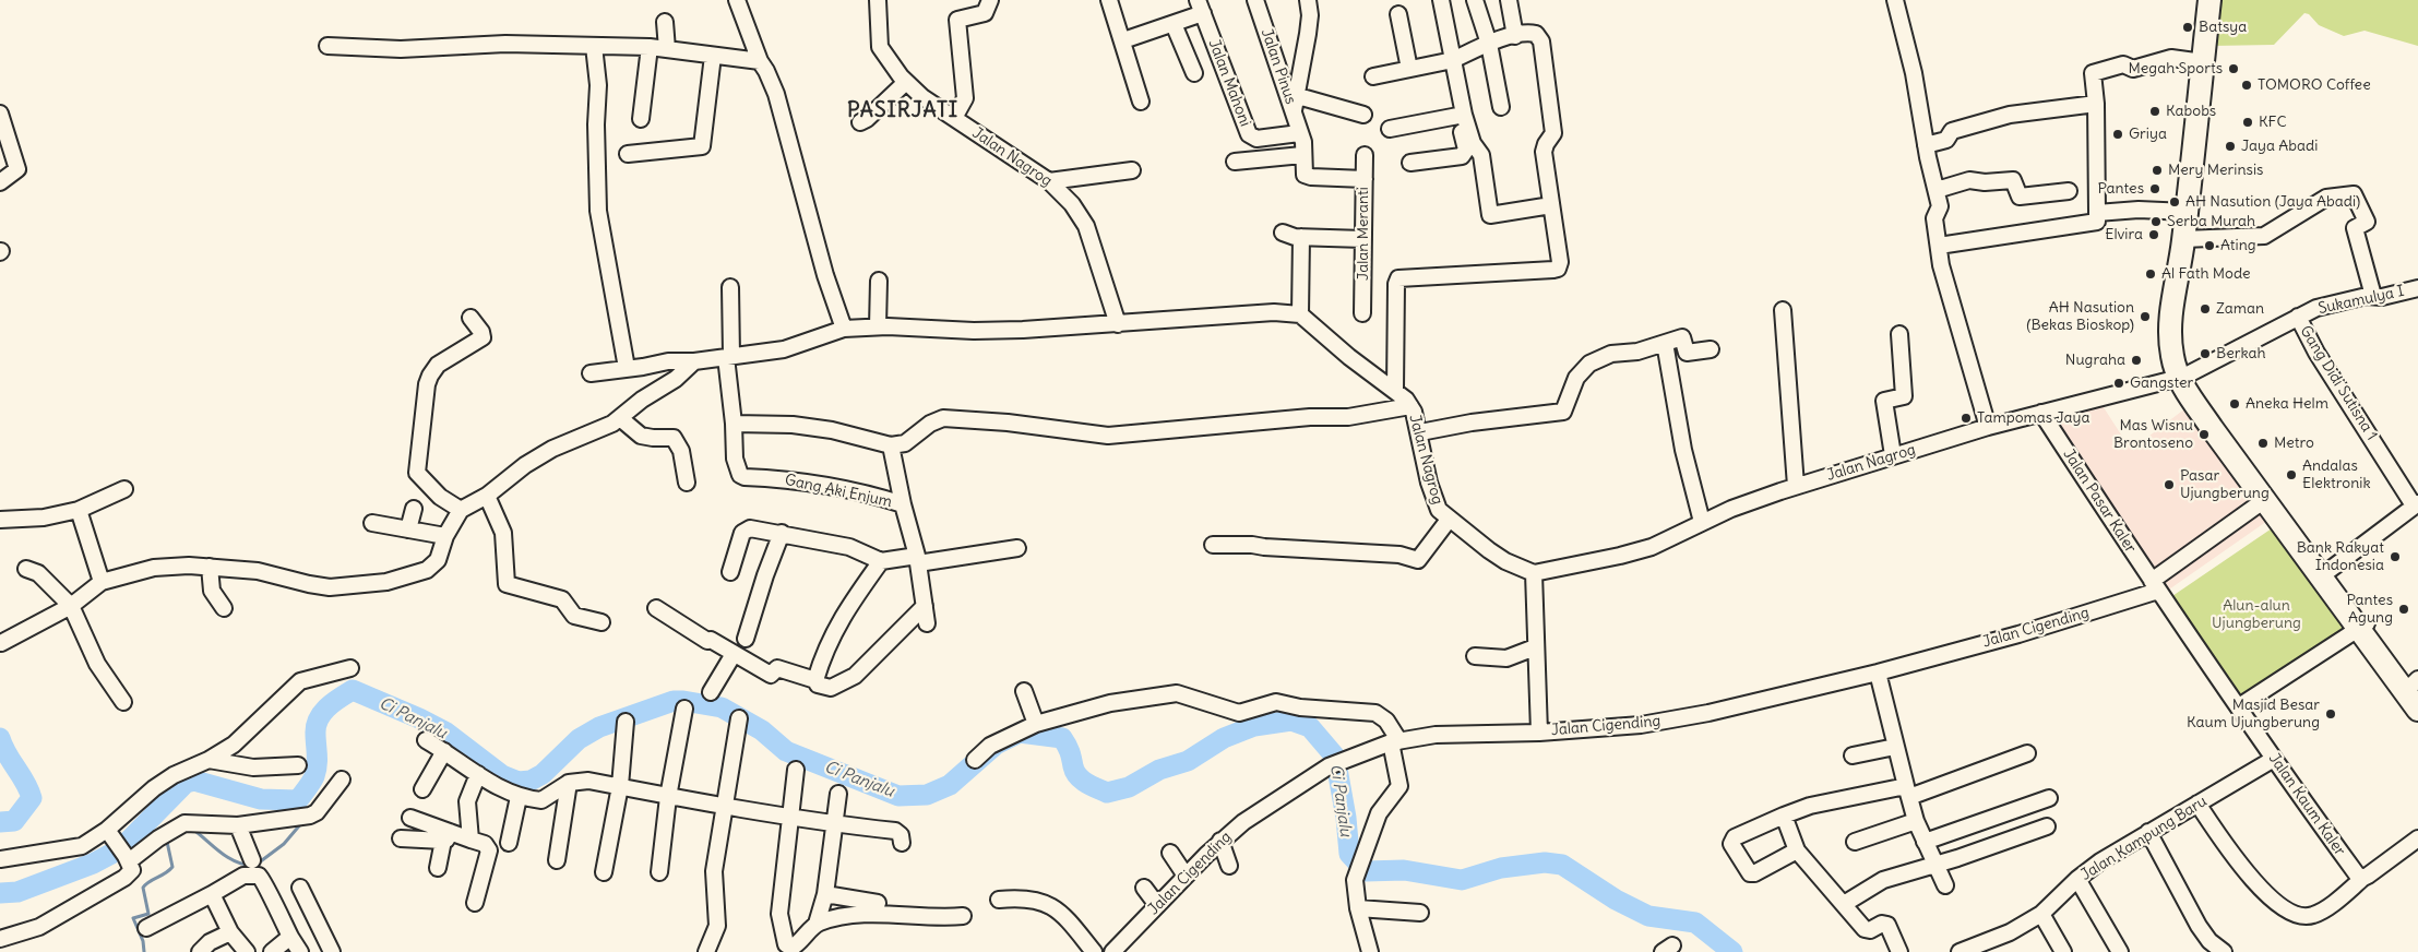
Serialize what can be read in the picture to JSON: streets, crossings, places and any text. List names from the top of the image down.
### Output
{
  "streets": {
    "street": [
      "Jalan Pinus",
      "Jalan Mahoni",
      "Jalan Nagrog",
      "Jalan Meranti",
      "Sukamulya I",
      "Gang Didi Sutisna 1",
      "Gang Aki Enjum",
      "Jalan Pasar Kaler",
      "Jalan Cigending",
      "Jalan Kaum Kaler",
      "Jalan Kampung Baru"
    ]
  },
  "crossings": [
    ["Jalan Pinus", "Jalan Mahoni"],
    ["Jalan Pinus", "Jalan Meranti"],
    ["Jalan Nagrog", "Sukamulya I"],
    ["Jalan Nagrog", "Jalan Pasar Kaler"],
    ["Sukamulya I", "Gang Didi Sutisna 1"],
    ["Jalan Pasar Kaler", "Jalan Cigending"],
    ["Jalan Pasar Kaler", "Jalan Kaum Kaler"],
    ["Jalan Kaum Kaler", "Jalan Kampung Baru"]
  ],
  "districts": ["PASIRJATI"],
  "water": ["Ci Panjalu"],
  "parks": ["Alun-alun Ujungberung"],
  "places": [
    "Batsya",
    "Megah Sports",
    "TOMORO Coffee",
    "Kabobs",
    "KFC",
    "Griya",
    "Jaya Abadi",
    "Mery Merinsis",
    "Pantes",
    "AH Nasution (Jaya Abadi)",
    "Serba Murah",
    "Elvira",
    "Ating",
    "Al Fath Mode",
    "Zaman",
    "AH Nasution (Bekas Bioskop)",
    "Berkah",
    "Nugraha",
    "Gangster",
    "Aneka Helm",
    "Tampomas Jaya",
    "Mas Wisnu Brontoseno",
    "Metro",
    "Andalas Elektronik",
    "Pasar Ujungberung",
    "Bank Rakyat Indonesia",
    "Pantes Agung",
    "Masjid Besar Kaum Ujungberung"
  ]
}
